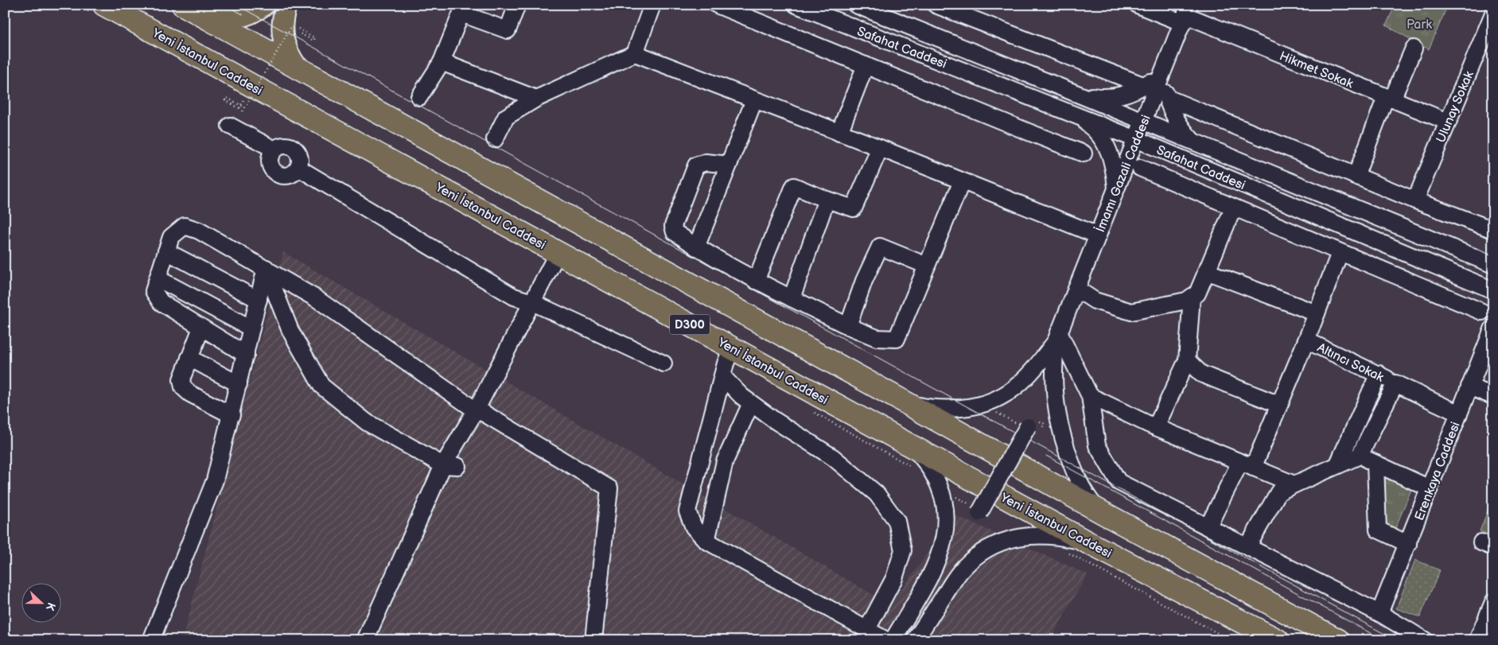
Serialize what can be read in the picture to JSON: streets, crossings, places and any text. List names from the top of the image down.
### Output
{
  "streets": {
    "highway": ["Yeni İstanbul Caddesi", "D300"],
    "street": [
      "Safahat Caddesi",
      "Hikmet Sokak",
      "Ulunay Sokak",
      "İmamı Gazali Caddesi",
      "Altıncı Sokak",
      "Erenkaya Caddesi"
    ]
  },
  "crossings": [
    ["Safahat Caddesi", "İmamı Gazali Caddesi"],
    ["Hikmet Sokak", "Ulunay Sokak"],
    ["Hikmet Sokak", "İmamı Gazali Caddesi"],
    ["Altıncı Sokak", "Erenkaya Caddesi"]
  ],
  "parks": ["Park"],
  "north": "right"
}
